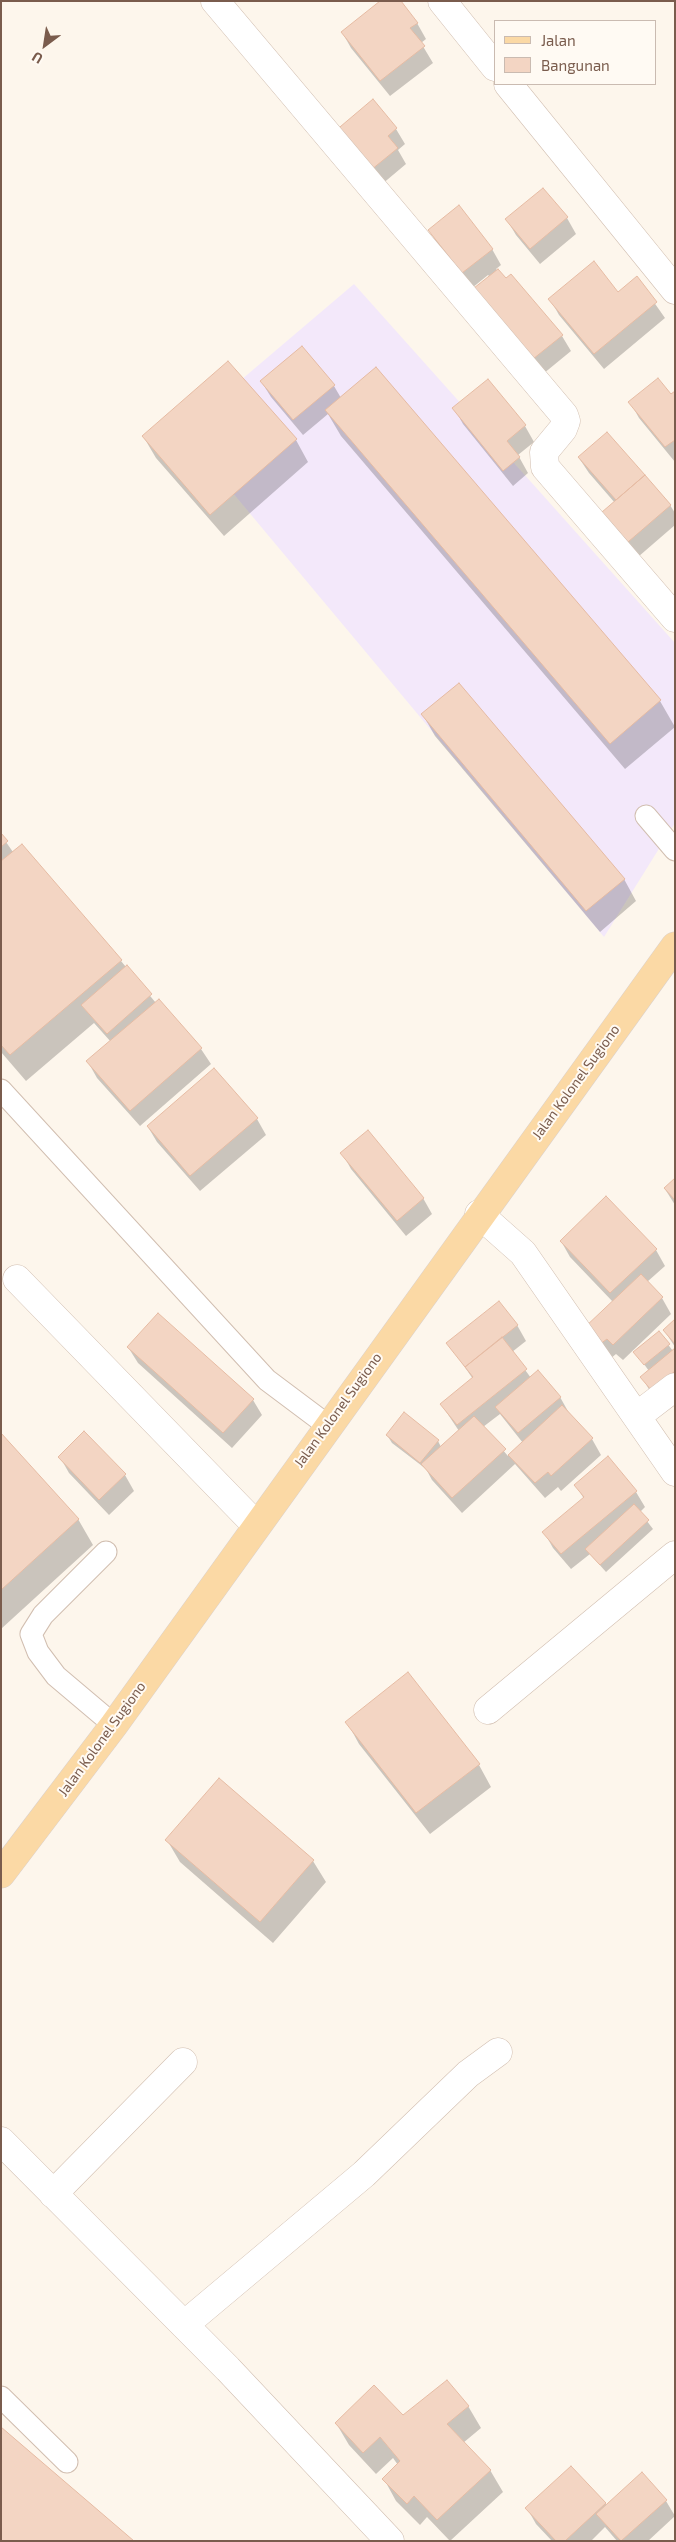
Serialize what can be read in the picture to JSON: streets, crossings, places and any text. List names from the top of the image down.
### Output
{
  "streets": {
    "main road": ["Jalan Kolonel Sugiono"]
  },
  "legend": ["Jalan", "Bangunan"],
  "north": "bottom left"
}
